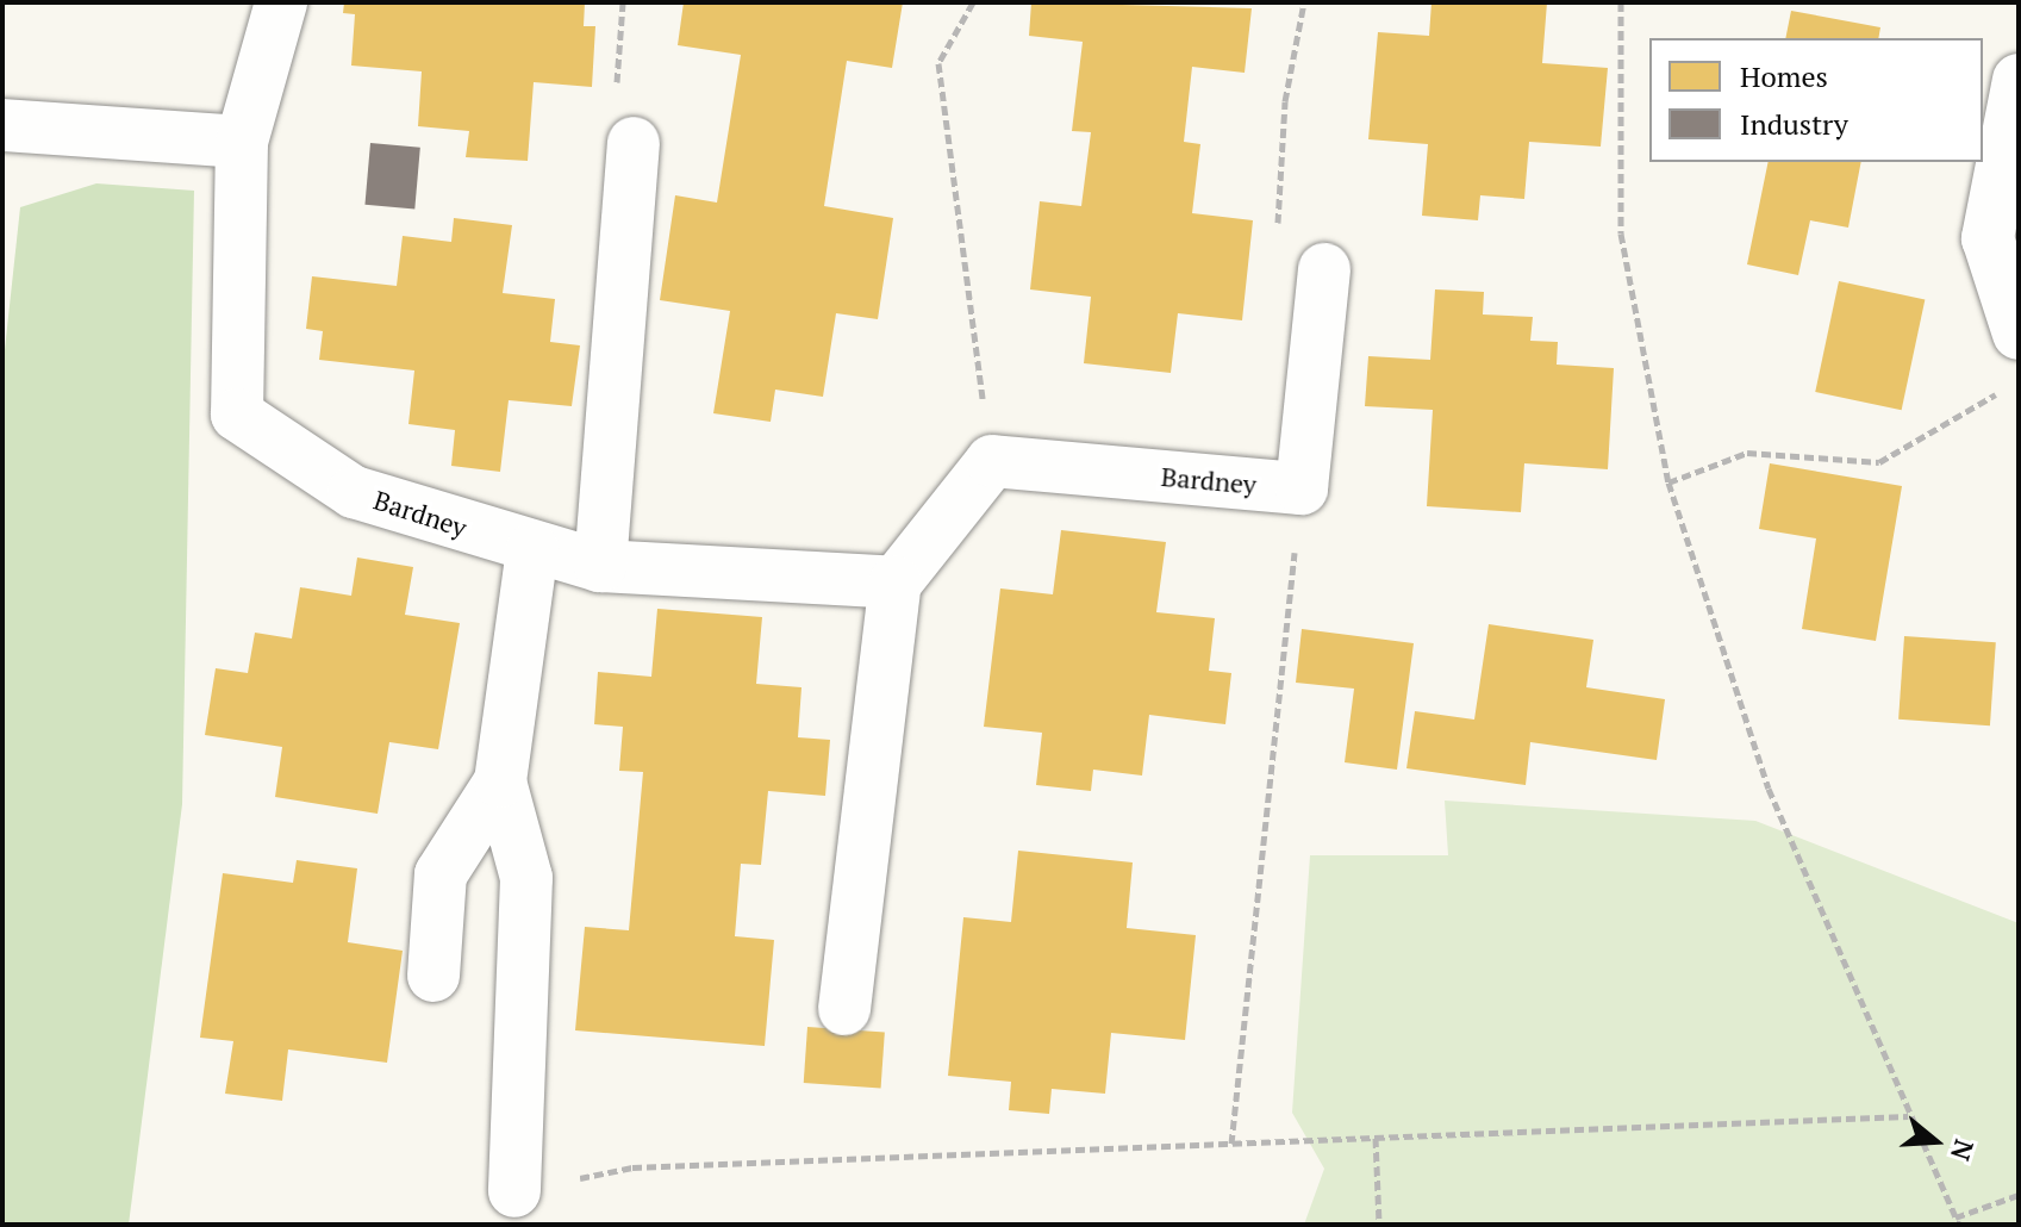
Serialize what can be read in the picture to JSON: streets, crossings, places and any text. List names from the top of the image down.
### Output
{
  "streets": {
    "street": ["Bardney"]
  },
  "legend": ["Homes", "Industry"],
  "north": "right"
}
